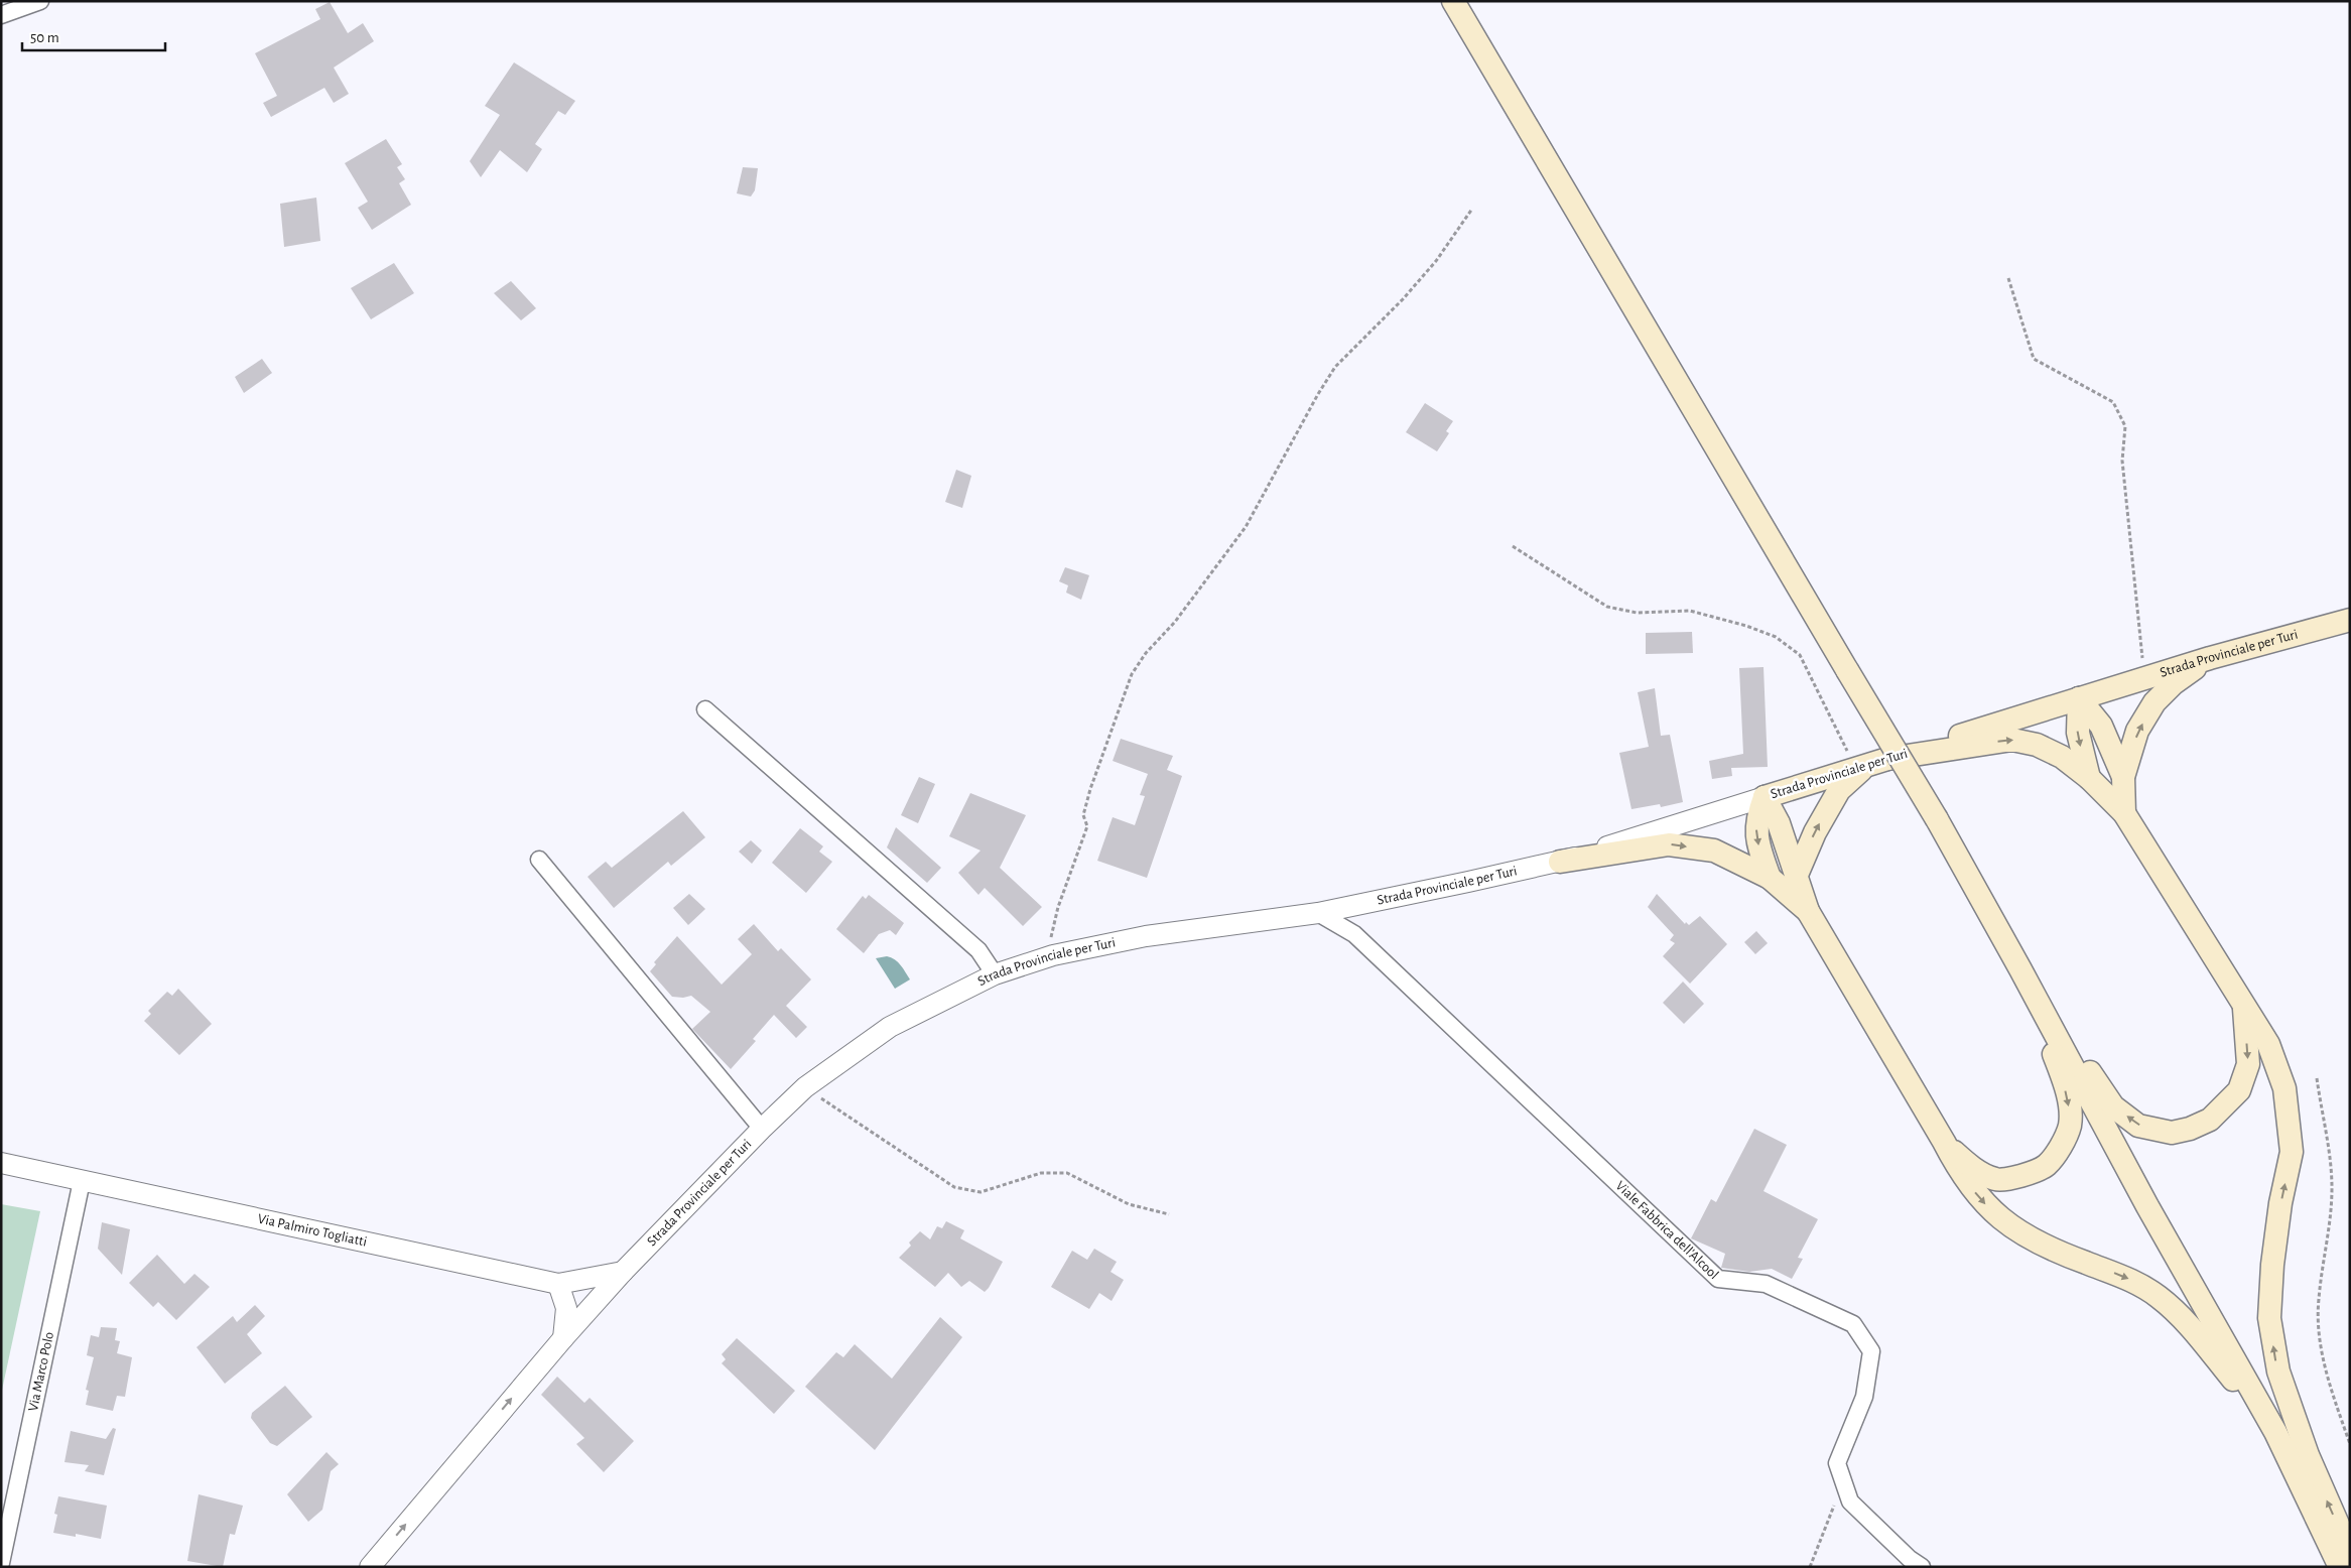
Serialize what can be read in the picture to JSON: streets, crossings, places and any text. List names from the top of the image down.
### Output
{
  "streets": {
    "main road": ["Strada Provinciale per Turi"],
    "street": ["Viale Fabbrica dell'Alcool", "Via Palmiro Togliatti", "Via Marco Polo"]
  },
  "crossings": [
    ["Strada Provinciale per Turi", "Viale Fabbrica dell'Alcool"],
    ["Strada Provinciale per Turi", "Via Palmiro Togliatti"],
    ["Via Palmiro Togliatti", "Via Marco Polo"]
  ],
  "scale_bar": "50 m"
}
